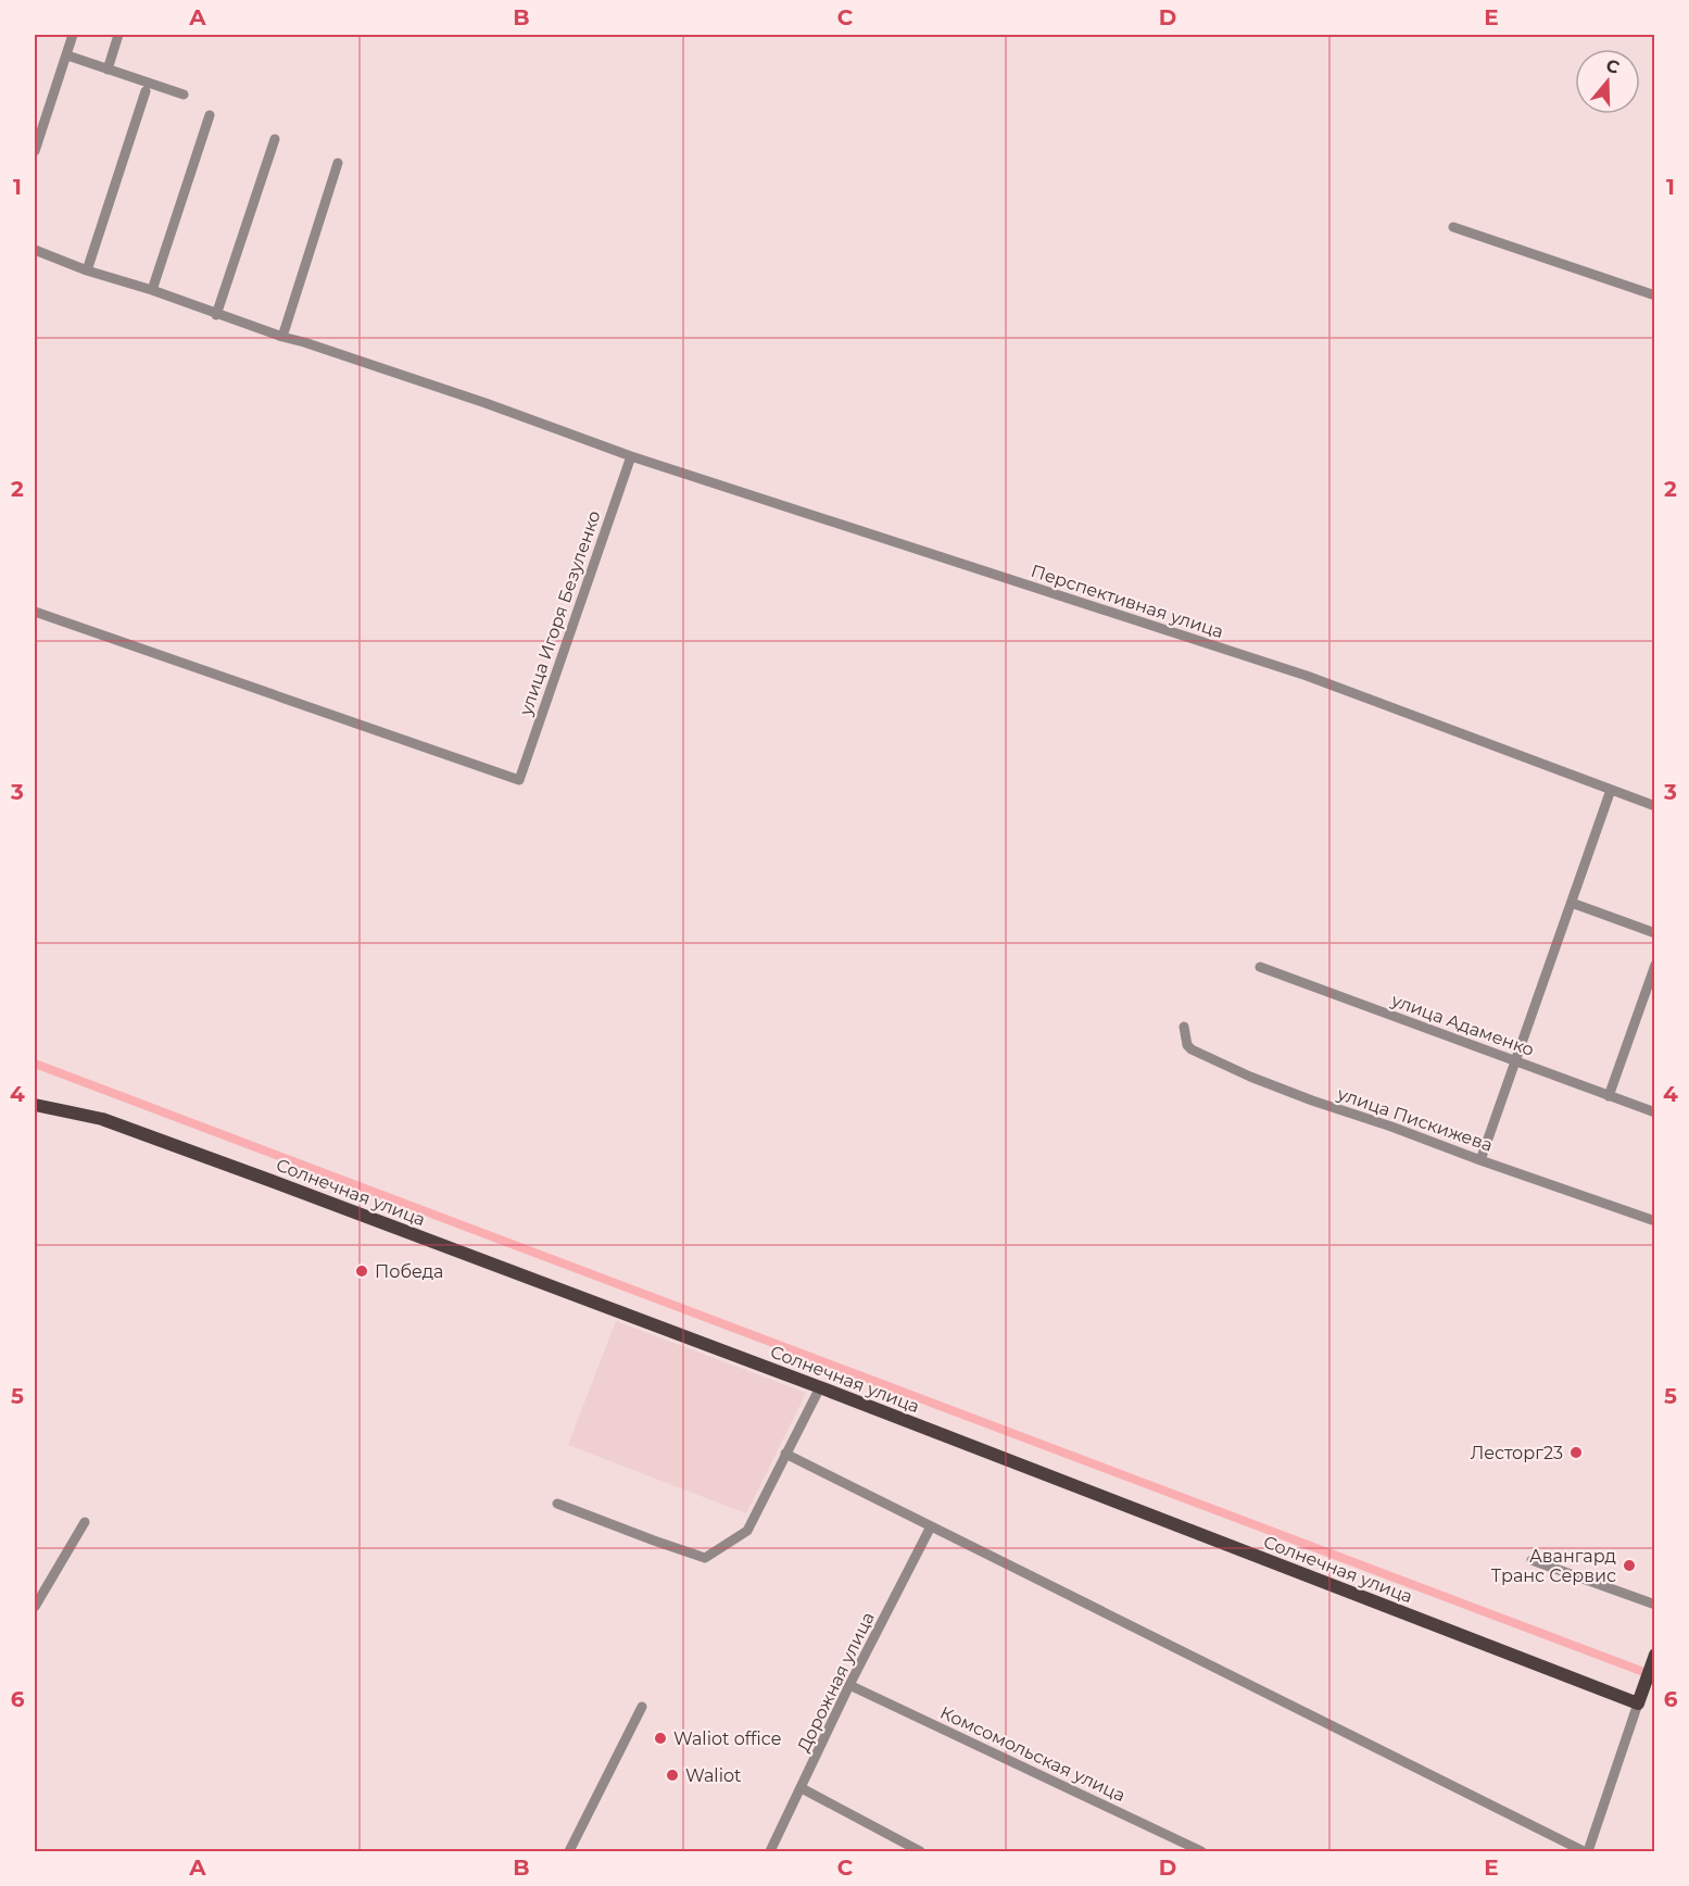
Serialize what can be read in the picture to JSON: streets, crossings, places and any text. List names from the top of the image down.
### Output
{
  "streets": {
    "main road": ["Солнечная улица"],
    "street": [
      "Перспективная улица",
      "улица Игоря Безуленко",
      "улица Адаменко",
      "улица Пискижева",
      "Дорожная улица",
      "Комсомольская улица"
    ]
  },
  "crossings": [
    ["Перспективная улица", "улица Игоря Безуленко"],
    ["Дорожная улица", "Комсомольская улица"]
  ],
  "places": [
    "Победа",
    "Лесторг23",
    "Авангард Транс Сервис",
    "Waliot office",
    "Waliot"
  ],
  "north": "top",
  "grid": {
    "columns": [
      "A",
      "B",
      "C",
      "D",
      "E"
    ],
    "rows": [
      "1",
      "2",
      "3",
      "4",
      "5",
      "6"
    ]
  }
}
